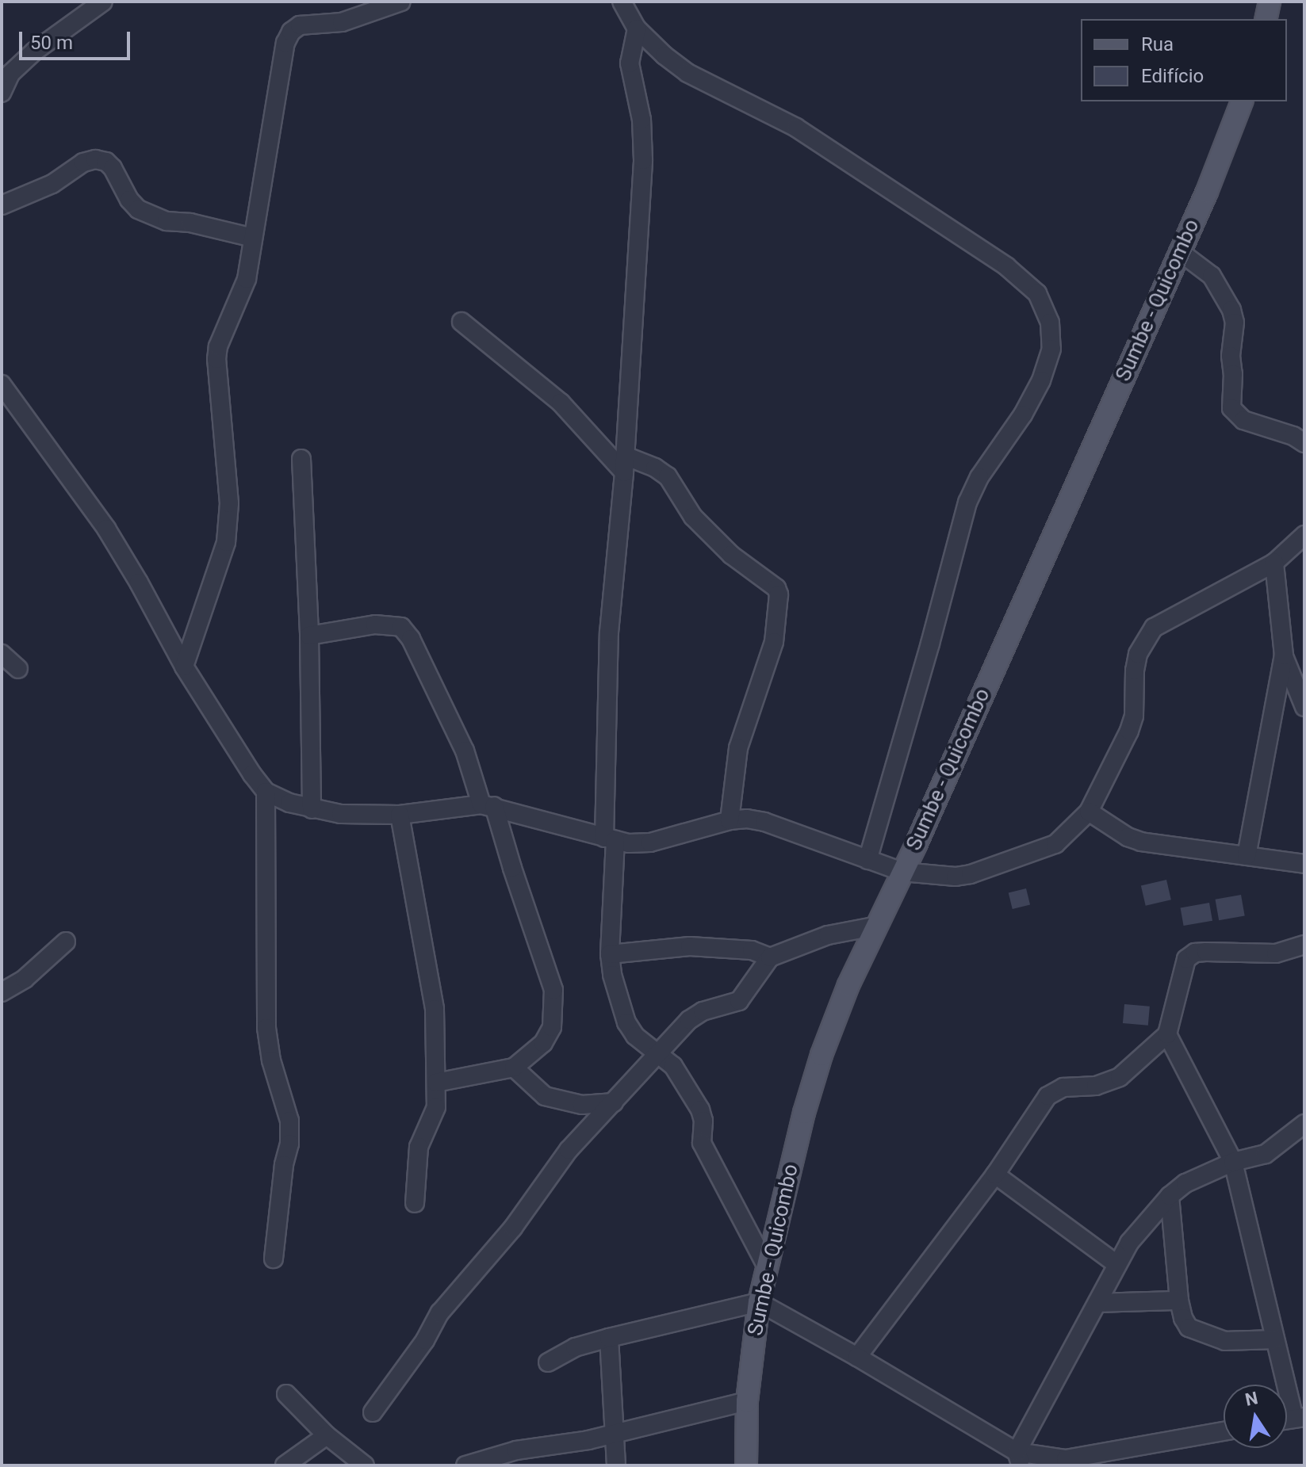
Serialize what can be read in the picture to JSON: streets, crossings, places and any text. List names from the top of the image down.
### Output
{
  "streets": {
    "main road": ["Sumbe - Quicombo"]
  },
  "legend": ["Rua", "Edifício"],
  "scale_bar": "50 m",
  "north": "top"
}
